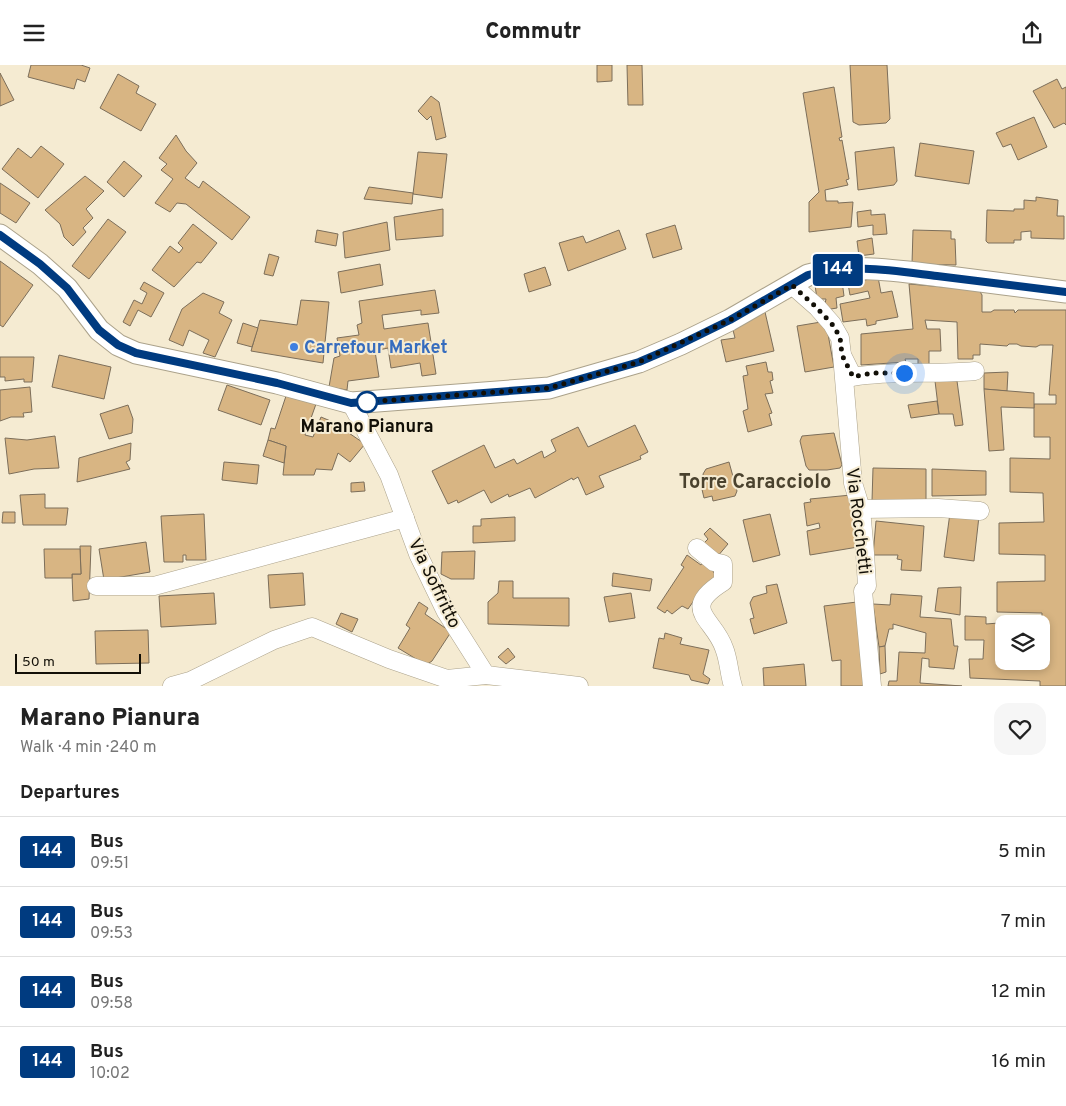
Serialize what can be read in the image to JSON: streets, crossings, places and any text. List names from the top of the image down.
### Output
{
  "streets": {
    "street": ["Via Rocchetti", "Via Soffritto"]
  },
  "districts": ["Torre Caracciolo"],
  "places": ["Carrefour Market", "Marano Pianura"],
  "lines": ["bus line 144"],
  "scale_bar": "50 m",
  "page": {
    "header": "Commutr",
    "on_map": "144",
    "scale": "50 m",
    "heading": [
      ["Marano Pianura", "Walk · 4 min · 240 m"],
      "Departures"
    ],
    "list": [
      {
        "mark": "144",
        "name": "Bus",
        "note": "09:51",
        "value": "5 min"
      },
      {
        "mark": "144",
        "name": "Bus",
        "note": "09:53",
        "value": "7 min"
      },
      {
        "mark": "144",
        "name": "Bus",
        "note": "09:58",
        "value": "12 min"
      },
      {
        "mark": "144",
        "name": "Bus",
        "note": "10:02",
        "value": "16 min"
      }
    ]
  }
}
